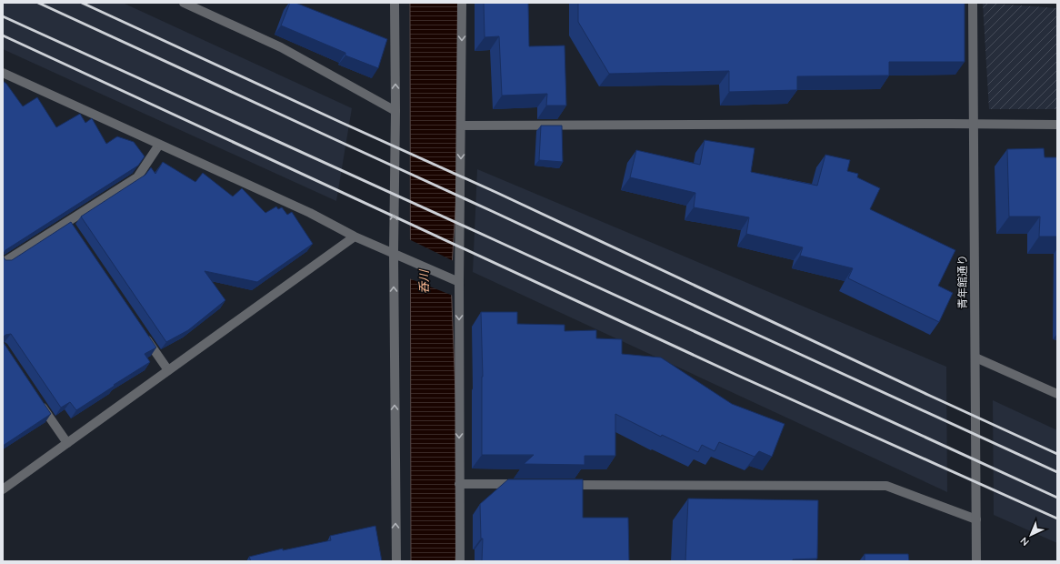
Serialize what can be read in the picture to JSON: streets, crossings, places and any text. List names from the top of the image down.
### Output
{
  "streets": {
    "street": ["青年館通り"]
  },
  "water": ["呑川"],
  "north": "bottom left"
}
